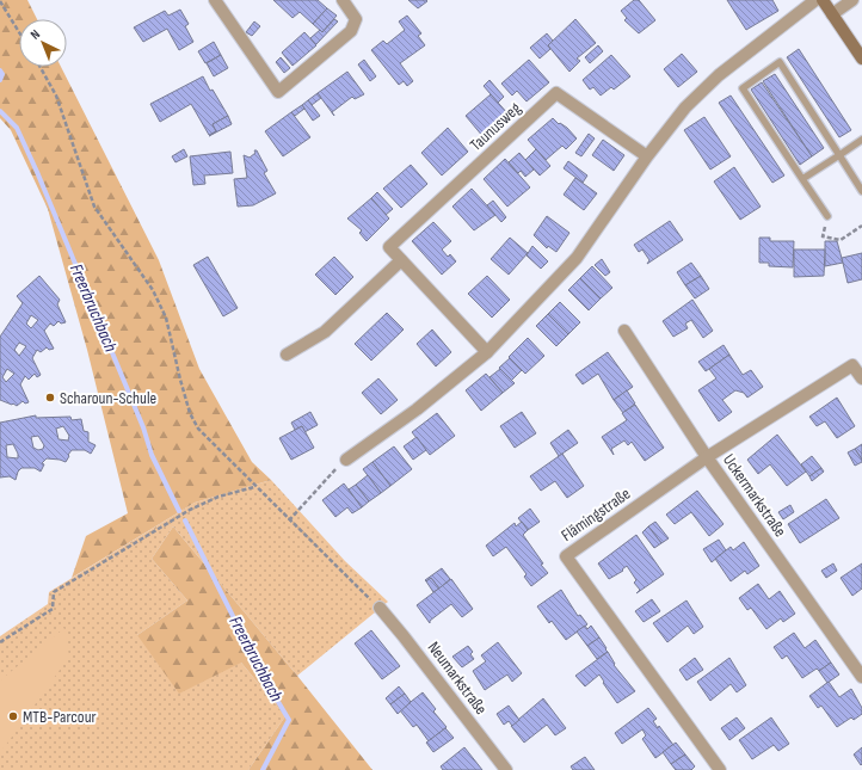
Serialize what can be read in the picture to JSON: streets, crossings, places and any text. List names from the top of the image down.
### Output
{
  "streets": {
    "street": [
      "Taunusweg",
      "Uckermarkstraße",
      "Flämingstraße",
      "Neumarkstraße"
    ]
  },
  "crossings": [
    ["Uckermarkstraße", "Flämingstraße"]
  ],
  "water": ["Freerbruchbach"],
  "places": ["Scharoun-Schule", "MTB-Parcour"],
  "north": "top left"
}
